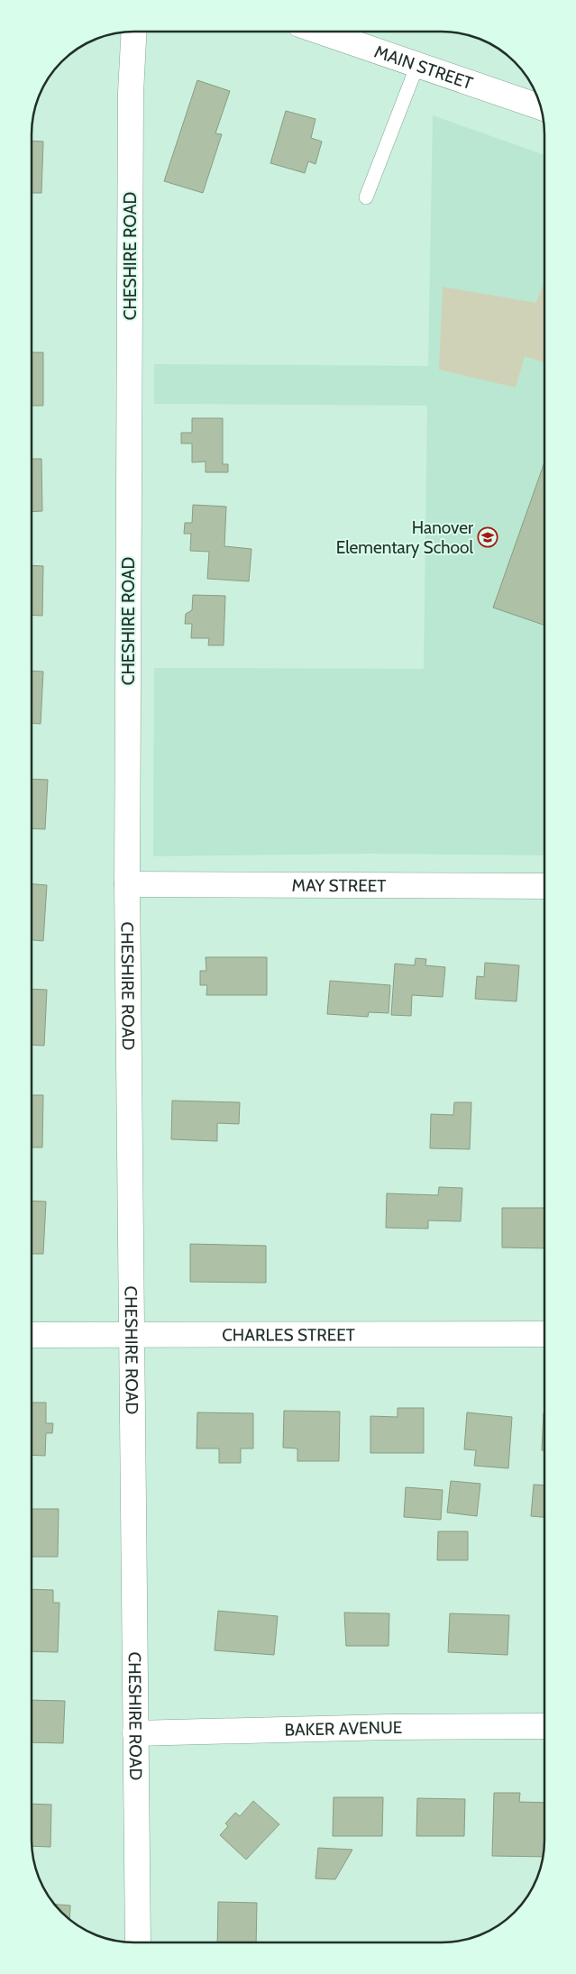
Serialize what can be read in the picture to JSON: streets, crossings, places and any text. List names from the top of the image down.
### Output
{
  "streets": {
    "street": [
      "MAIN STREET",
      "CHESHIRE ROAD",
      "MAY STREET",
      "CHARLES STREET",
      "BAKER AVENUE"
    ]
  },
  "crossings": [
    ["CHESHIRE ROAD", "MAY STREET"],
    ["CHESHIRE ROAD", "CHARLES STREET"],
    ["CHESHIRE ROAD", "BAKER AVENUE"]
  ],
  "places": {
    "school or university": ["Hanover Elementary School"]
  }
}
